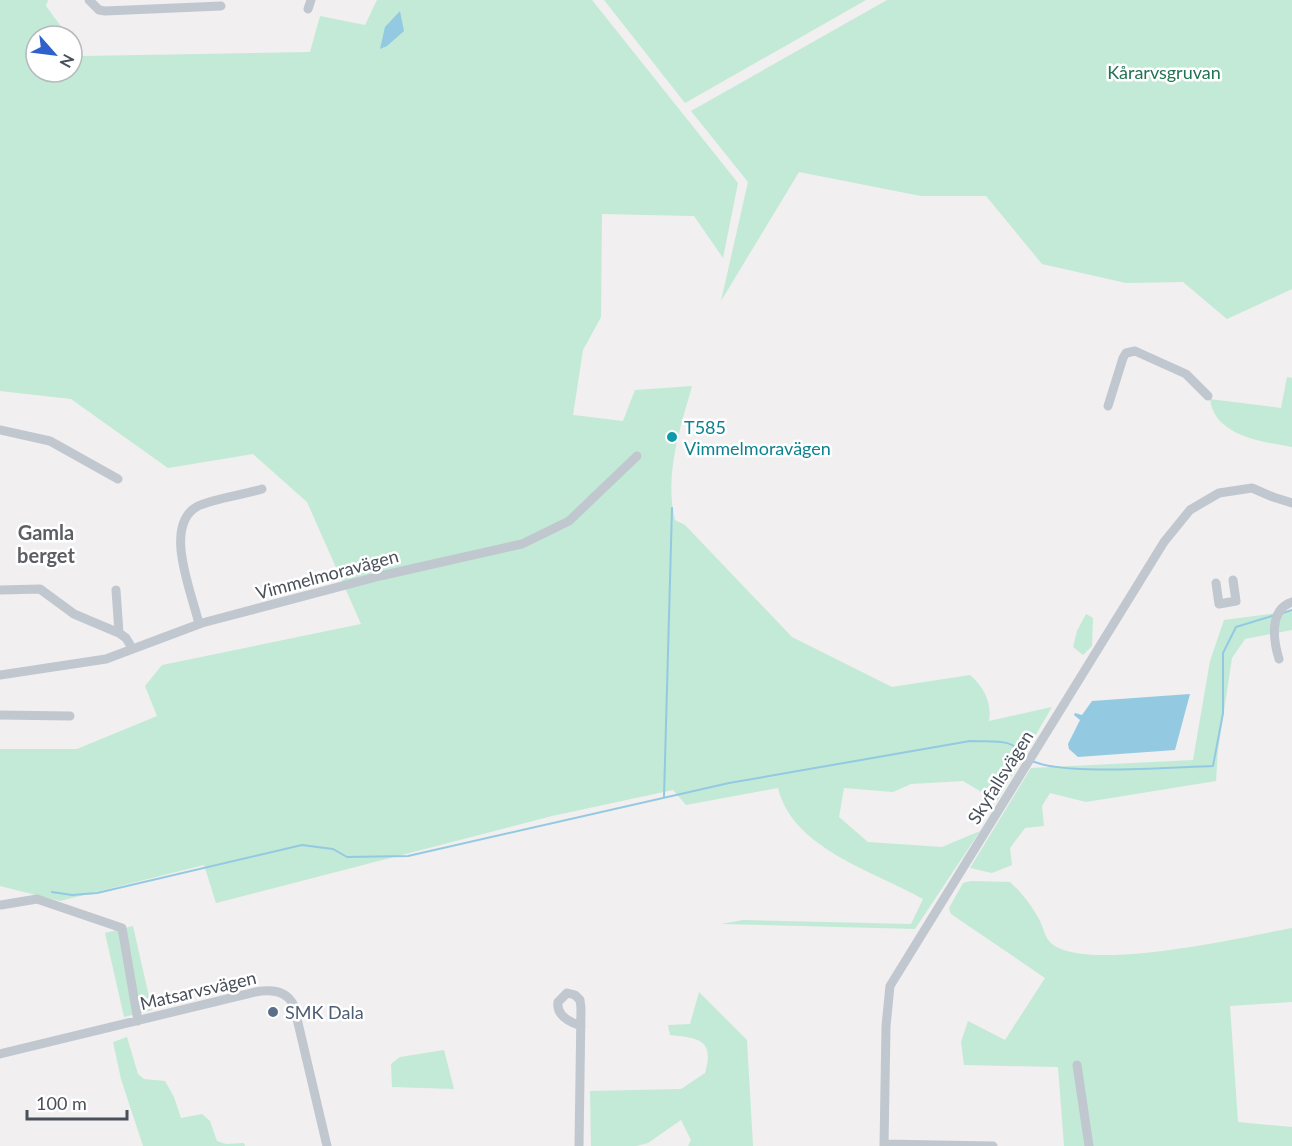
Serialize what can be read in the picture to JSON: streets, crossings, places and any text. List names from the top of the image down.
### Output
{
  "streets": {
    "street": ["Vimmelmoravägen", "Skyfallsvägen", "Matsarvsvägen"]
  },
  "districts": ["Gamla berget"],
  "parks": ["Kårarvsgruvan"],
  "places": ["T585 Vimmelmoravägen", "SMK Dala"],
  "scale_bar": "100 m",
  "north": "bottom right"
}
